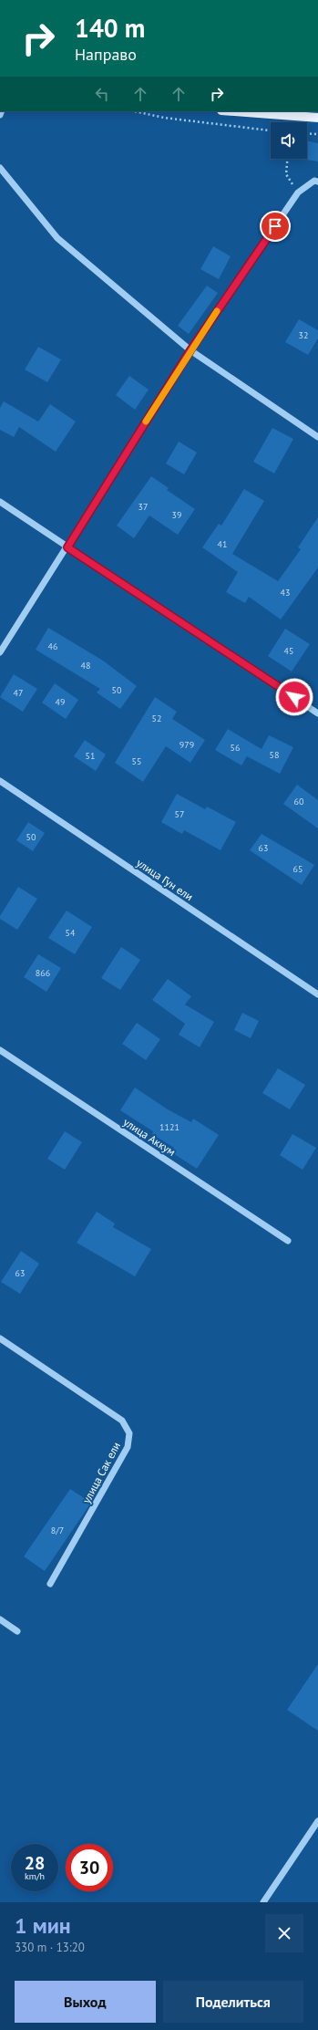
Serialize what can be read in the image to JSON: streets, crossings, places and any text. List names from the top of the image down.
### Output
{
  "streets": {
    "street": ["улица Гун ели", "улица Аккум", "улица Сак ели"]
  },
  "house_numbers": [
    "32",
    "37",
    "39",
    "41",
    "43",
    "46",
    "45",
    "48",
    "50",
    "47",
    "49",
    "52",
    "979",
    "56",
    "58",
    "51",
    "55",
    "60",
    "57",
    "50",
    "63",
    "65",
    "54",
    "866",
    "1121",
    "63",
    "8/7"
  ],
  "page": {
    "turn": ["140 m", "Направо"],
    "speed": "28 km/h",
    "limit": "30",
    "heading": ["1 мин", "330 m · 13:20"],
    "buttons": ["Выход", "Поделиться"]
  }
}
